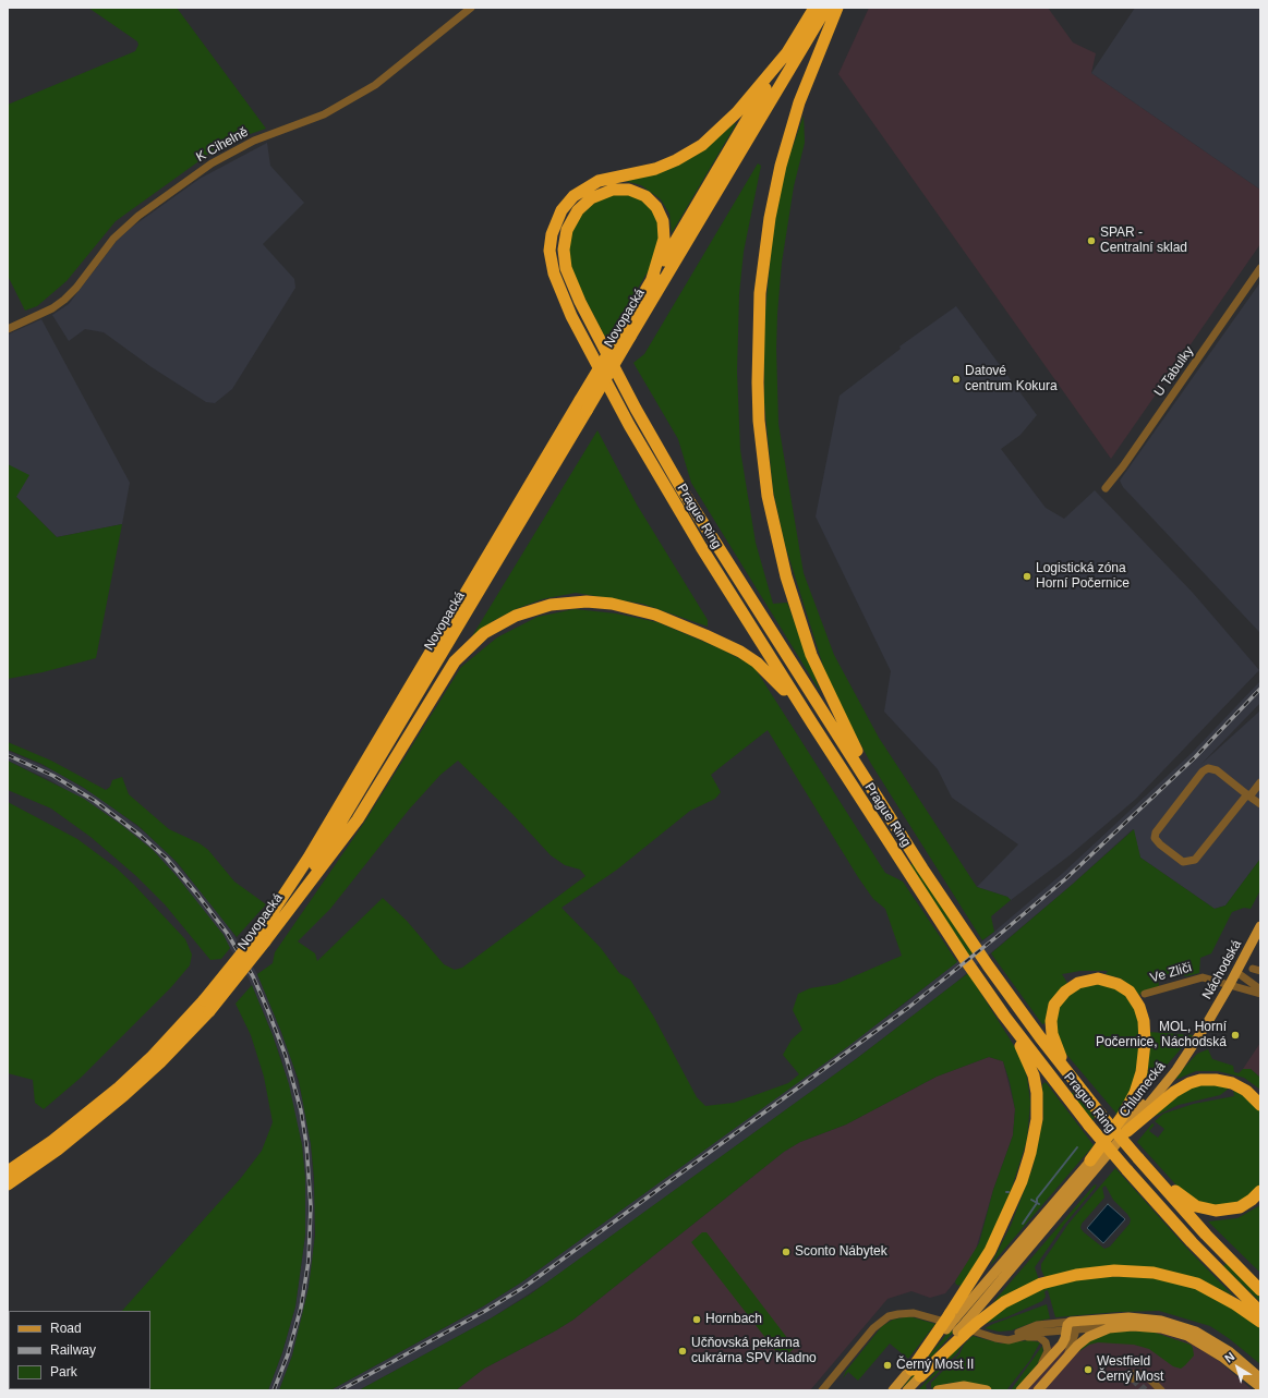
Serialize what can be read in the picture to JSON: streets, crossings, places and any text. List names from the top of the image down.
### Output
{
  "streets": {
    "highway": ["Novopacká", "Prague Ring"],
    "main road": ["Náchodská", "Chlumecká"],
    "street": ["K Cihelně", "U Tabulky", "Ve Zliči"]
  },
  "crossings": [
    ["Novopacká", "Prague Ring"],
    ["Náchodská", "Ve Zliči"],
    ["Náchodská", "Chlumecká"]
  ],
  "places": [
    "SPAR - Centralní sklad",
    "Datové centrum Kokura",
    "Logistická zóna Horní Počernice",
    "MOL, Horní Počernice, Náchodská",
    "Sconto Nábytek",
    "Hornbach",
    "Učňovská pekárna cukrárna SPV Kladno",
    "Černý Most II",
    "Westfield Černý Most"
  ],
  "legend": ["Road", "Railway", "Park"],
  "north": "top left"
}
